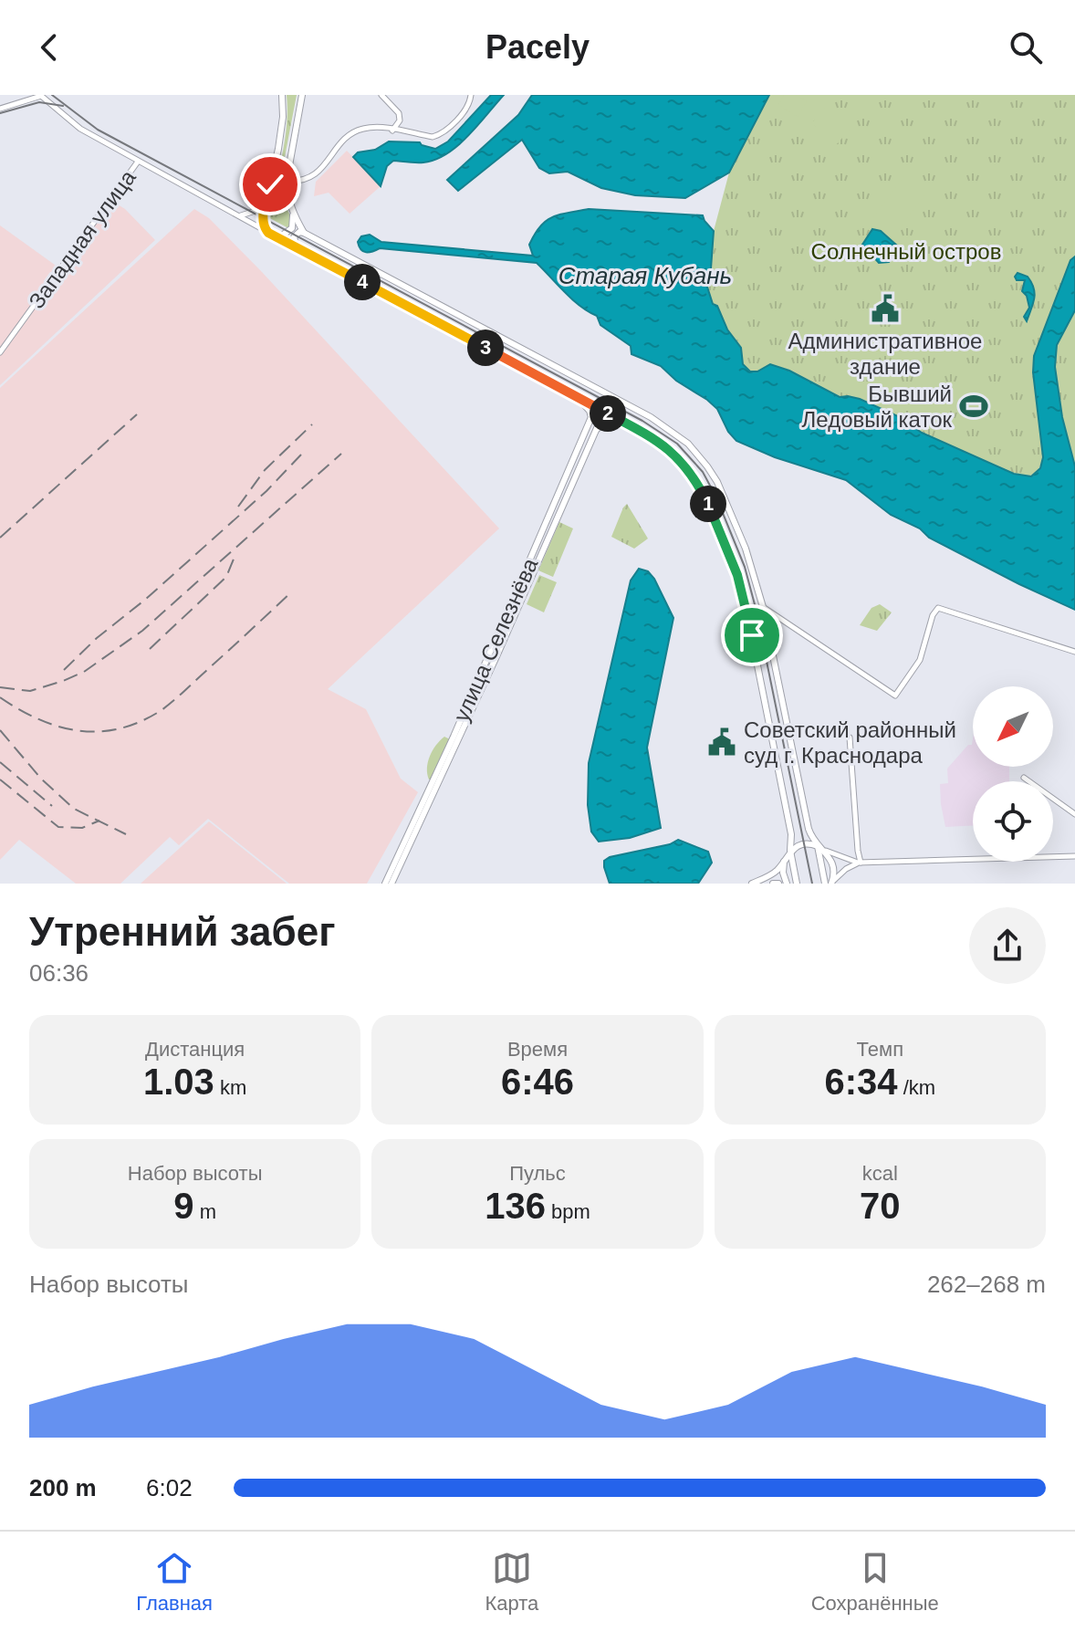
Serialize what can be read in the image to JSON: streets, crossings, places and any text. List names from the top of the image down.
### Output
{
  "streets": {
    "main road": ["улица Селезнёва"],
    "street": ["Западная улица"]
  },
  "water": ["Старая Кубань"],
  "parks": ["Солнечный остров"],
  "places": {
    "public building": ["Административное здание", "Советский районный суд г. Краснодара"],
    "sports": ["Бывший Ледовый каток"]
  },
  "north": "bottom left",
  "page": {
    "header": "Pacely",
    "pins": [
      "4",
      "3",
      "2",
      "1"
    ],
    "heading": ["Утренний забег", "06:36"],
    "stats": [
      ["Дистанция", "1.03 km"],
      ["Время", "6:46"],
      ["Темп", "6:34 /km"],
      ["Набор высоты", "9 m"],
      ["Пульс", "136 bpm"],
      ["kcal", "70"]
    ],
    "chart": ["Набор высоты", "262–268 m"],
    "list": [
      {
        "name": "200 m",
        "note": "6:02"
      }
    ],
    "tabs": ["Главная", "Карта", "Сохранённые"]
  }
}
